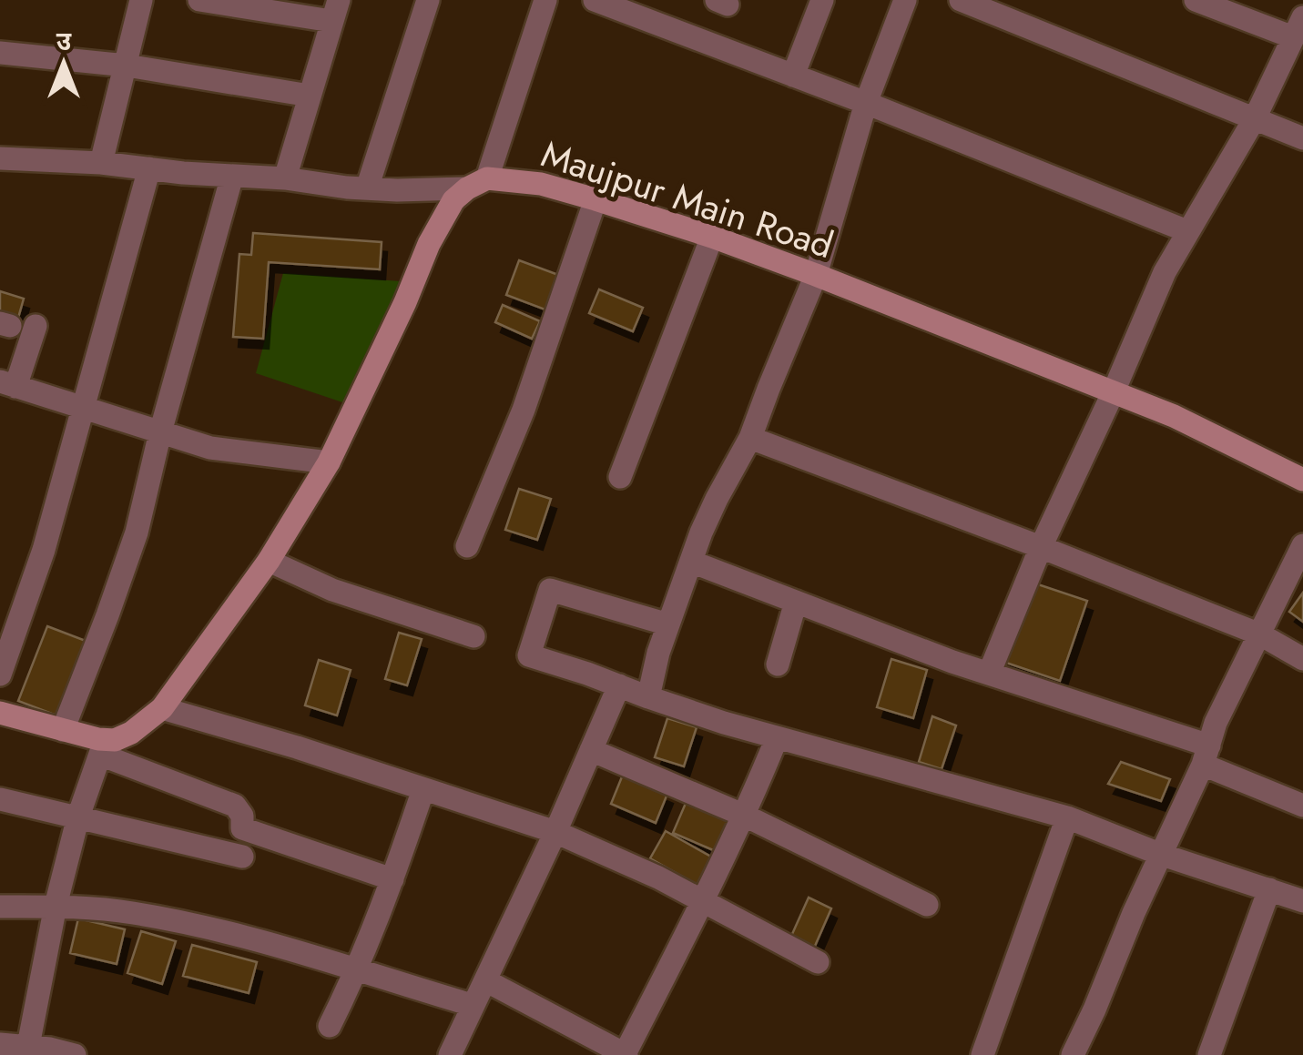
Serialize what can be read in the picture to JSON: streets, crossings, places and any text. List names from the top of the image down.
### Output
{
  "streets": {
    "street": ["Maujpur Main Road"]
  },
  "north": "top"
}
